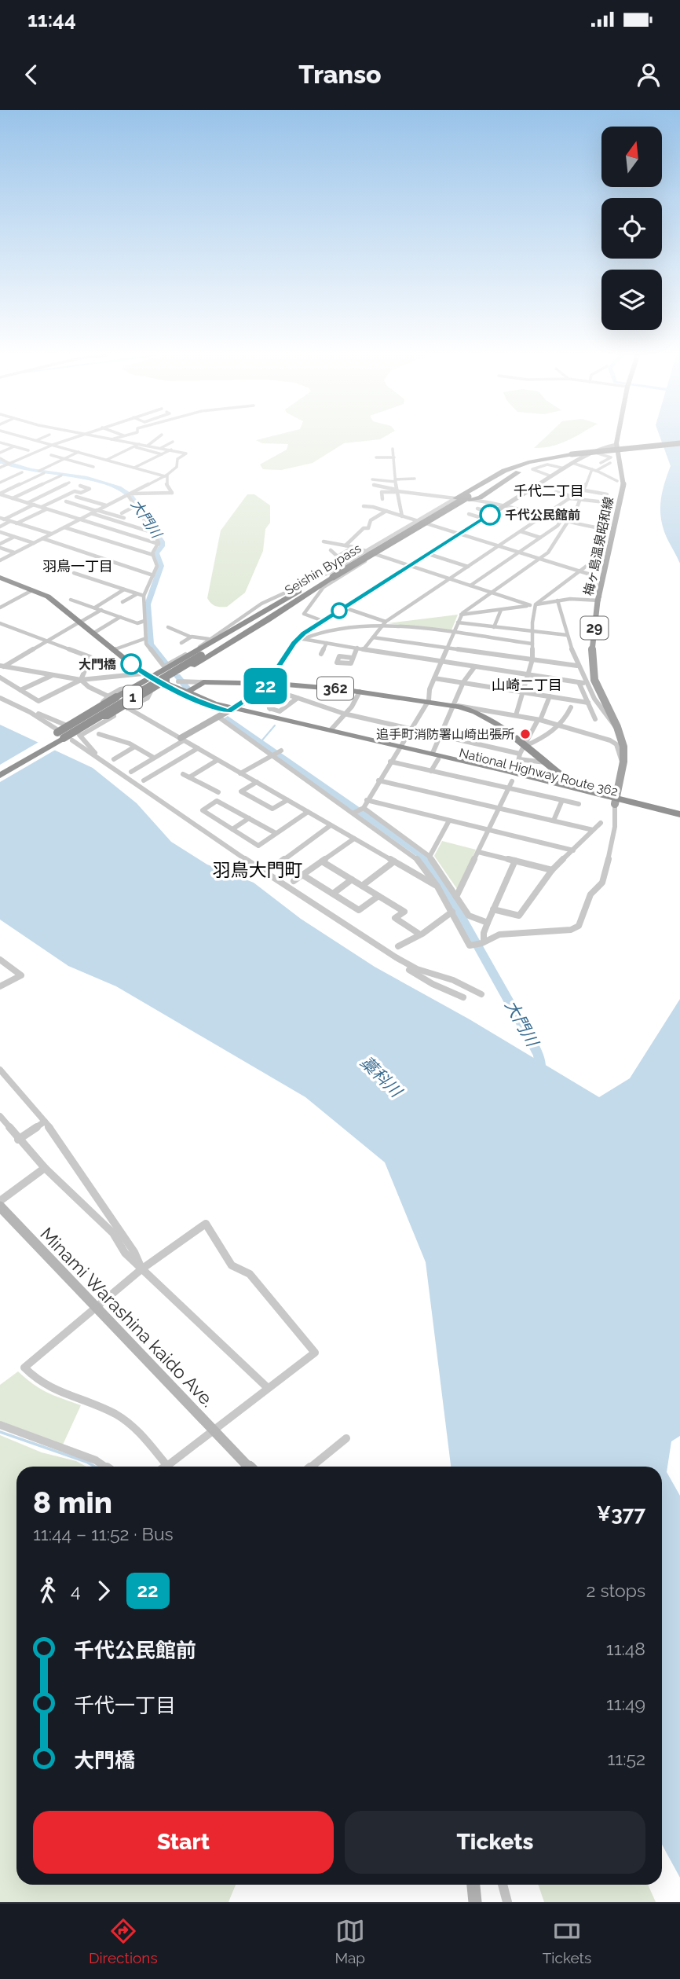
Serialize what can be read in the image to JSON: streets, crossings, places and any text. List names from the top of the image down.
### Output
{
  "streets": {
    "highway": [
      "Seishin Bypass",
      "362",
      "1",
      "National Highway Route 362"
    ],
    "main road": ["梅ヶ島温泉昭和線", "29"],
    "street": ["Minami Warashina kaido Ave."]
  },
  "crossings": [
    ["梅ヶ島温泉昭和線", "National Highway Route 362"],
    ["Seishin Bypass", "1"],
    ["1", "National Highway Route 362"]
  ],
  "districts": [
    "千代二丁目",
    "羽鳥一丁目",
    "山崎二丁目",
    "羽鳥大門町"
  ],
  "water": ["大門川", "藁科川"],
  "places": ["千代公民館前", "大門橋", "追手町消防署山崎出張所"],
  "lines": ["bus line 22"],
  "north": "top",
  "page": {
    "status": "11:44",
    "header": "Transo",
    "on_map": "22",
    "heading": ["8 min", "11:44 – 11:52 · Bus", "¥377"],
    "legs": ["4", "22", "2 stops"],
    "list": [
      {
        "name": "千代公民館前",
        "value": "11:48"
      },
      {
        "name": "千代一丁目",
        "value": "11:49"
      },
      {
        "name": "大門橋",
        "value": "11:52"
      }
    ],
    "buttons": ["Start", "Tickets"],
    "tabs": ["Directions", "Map", "Tickets"]
  }
}
